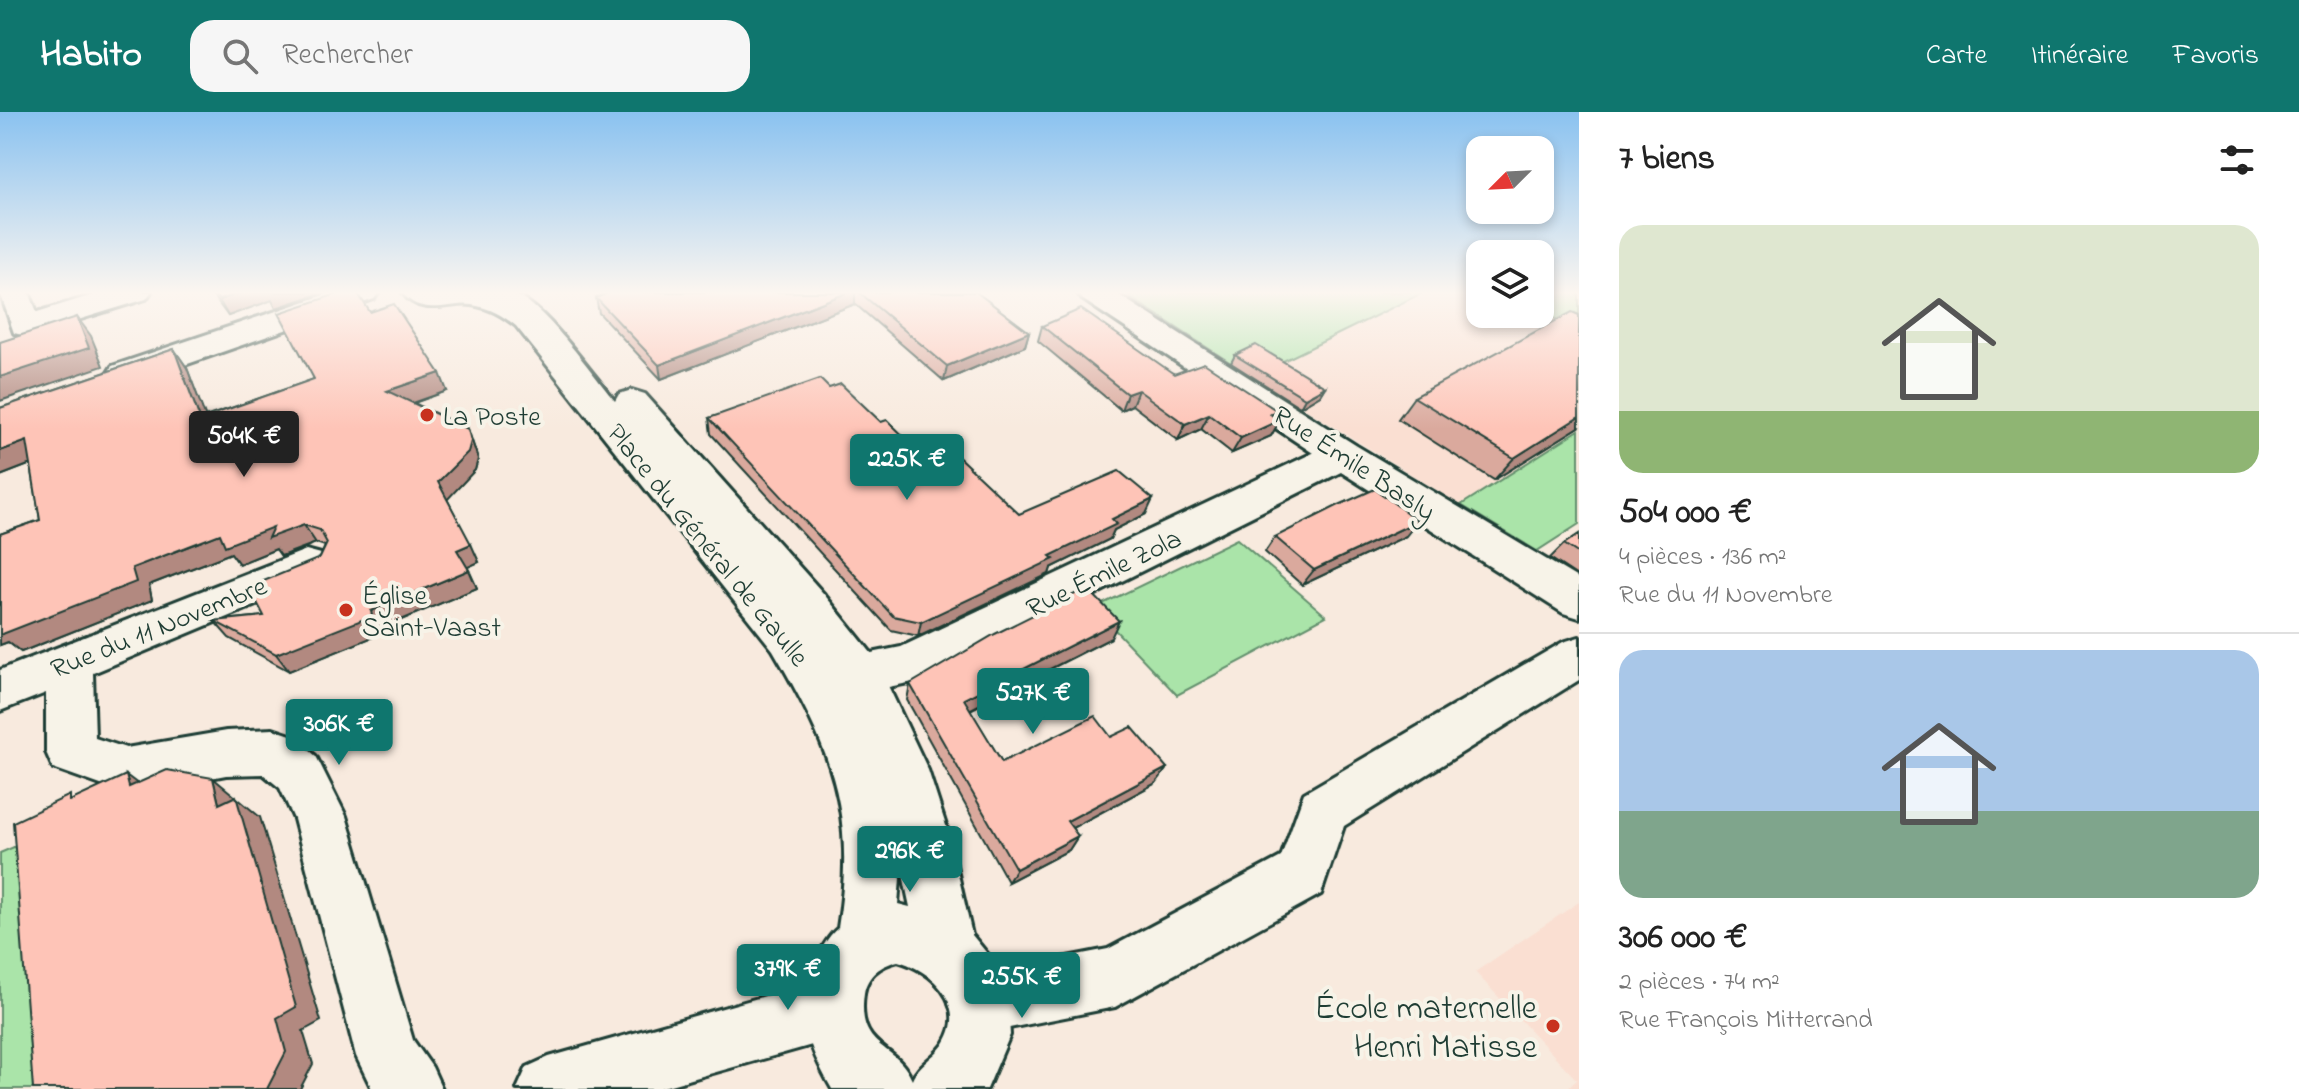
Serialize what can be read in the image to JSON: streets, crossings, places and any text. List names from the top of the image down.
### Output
{
  "streets": {
    "street": [
      "Rue Émile Basly",
      "Place du Général de Gaulle",
      "Rue Émile Zola",
      "Rue du 11 Novembre"
    ]
  },
  "crossings": [
    ["Rue Émile Basly", "Rue Émile Zola"],
    ["Place du Général de Gaulle", "Rue Émile Zola"]
  ],
  "places": ["La Poste", "Église Saint-Vaast", "École maternelle Henri Matisse"],
  "north": "bottom left",
  "page": {
    "header": "Habito",
    "search": "Rechercher",
    "nav": ["Carte", "Itinéraire", "Favoris"],
    "heading": "7 biens",
    "list": [
      {
        "name": "504 000 €",
        "note": "4 pièces · 136 m² · Rue du 11 Novembre"
      },
      {
        "name": "306 000 €",
        "note": "2 pièces · 74 m² · Rue François Mitterrand"
      }
    ],
    "price": [
      "504K €",
      "225K €",
      "527K €",
      "306K €",
      "296K €",
      "379K €",
      "255K €"
    ]
  }
}
